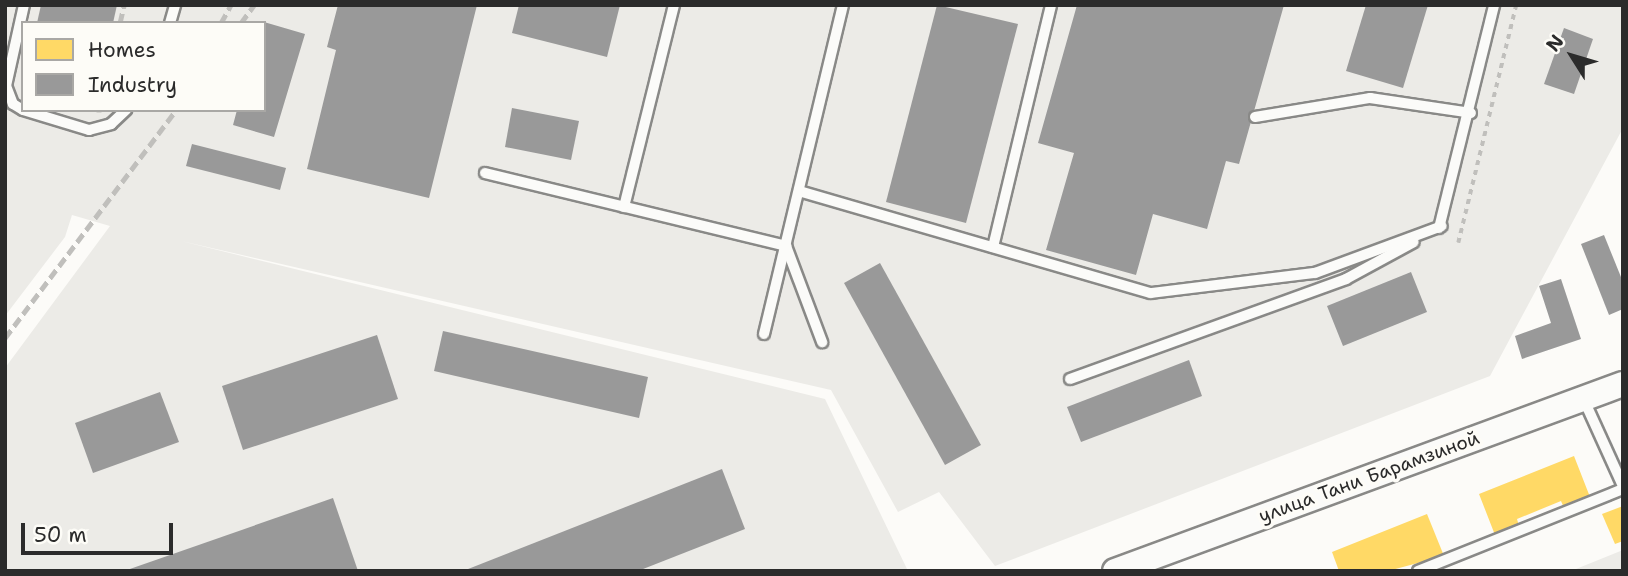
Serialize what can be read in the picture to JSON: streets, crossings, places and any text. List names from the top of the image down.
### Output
{
  "streets": {
    "street": ["улица Тани Барамзиной"]
  },
  "legend": ["Homes", "Industry"],
  "scale_bar": "50 m",
  "north": "top left"
}
